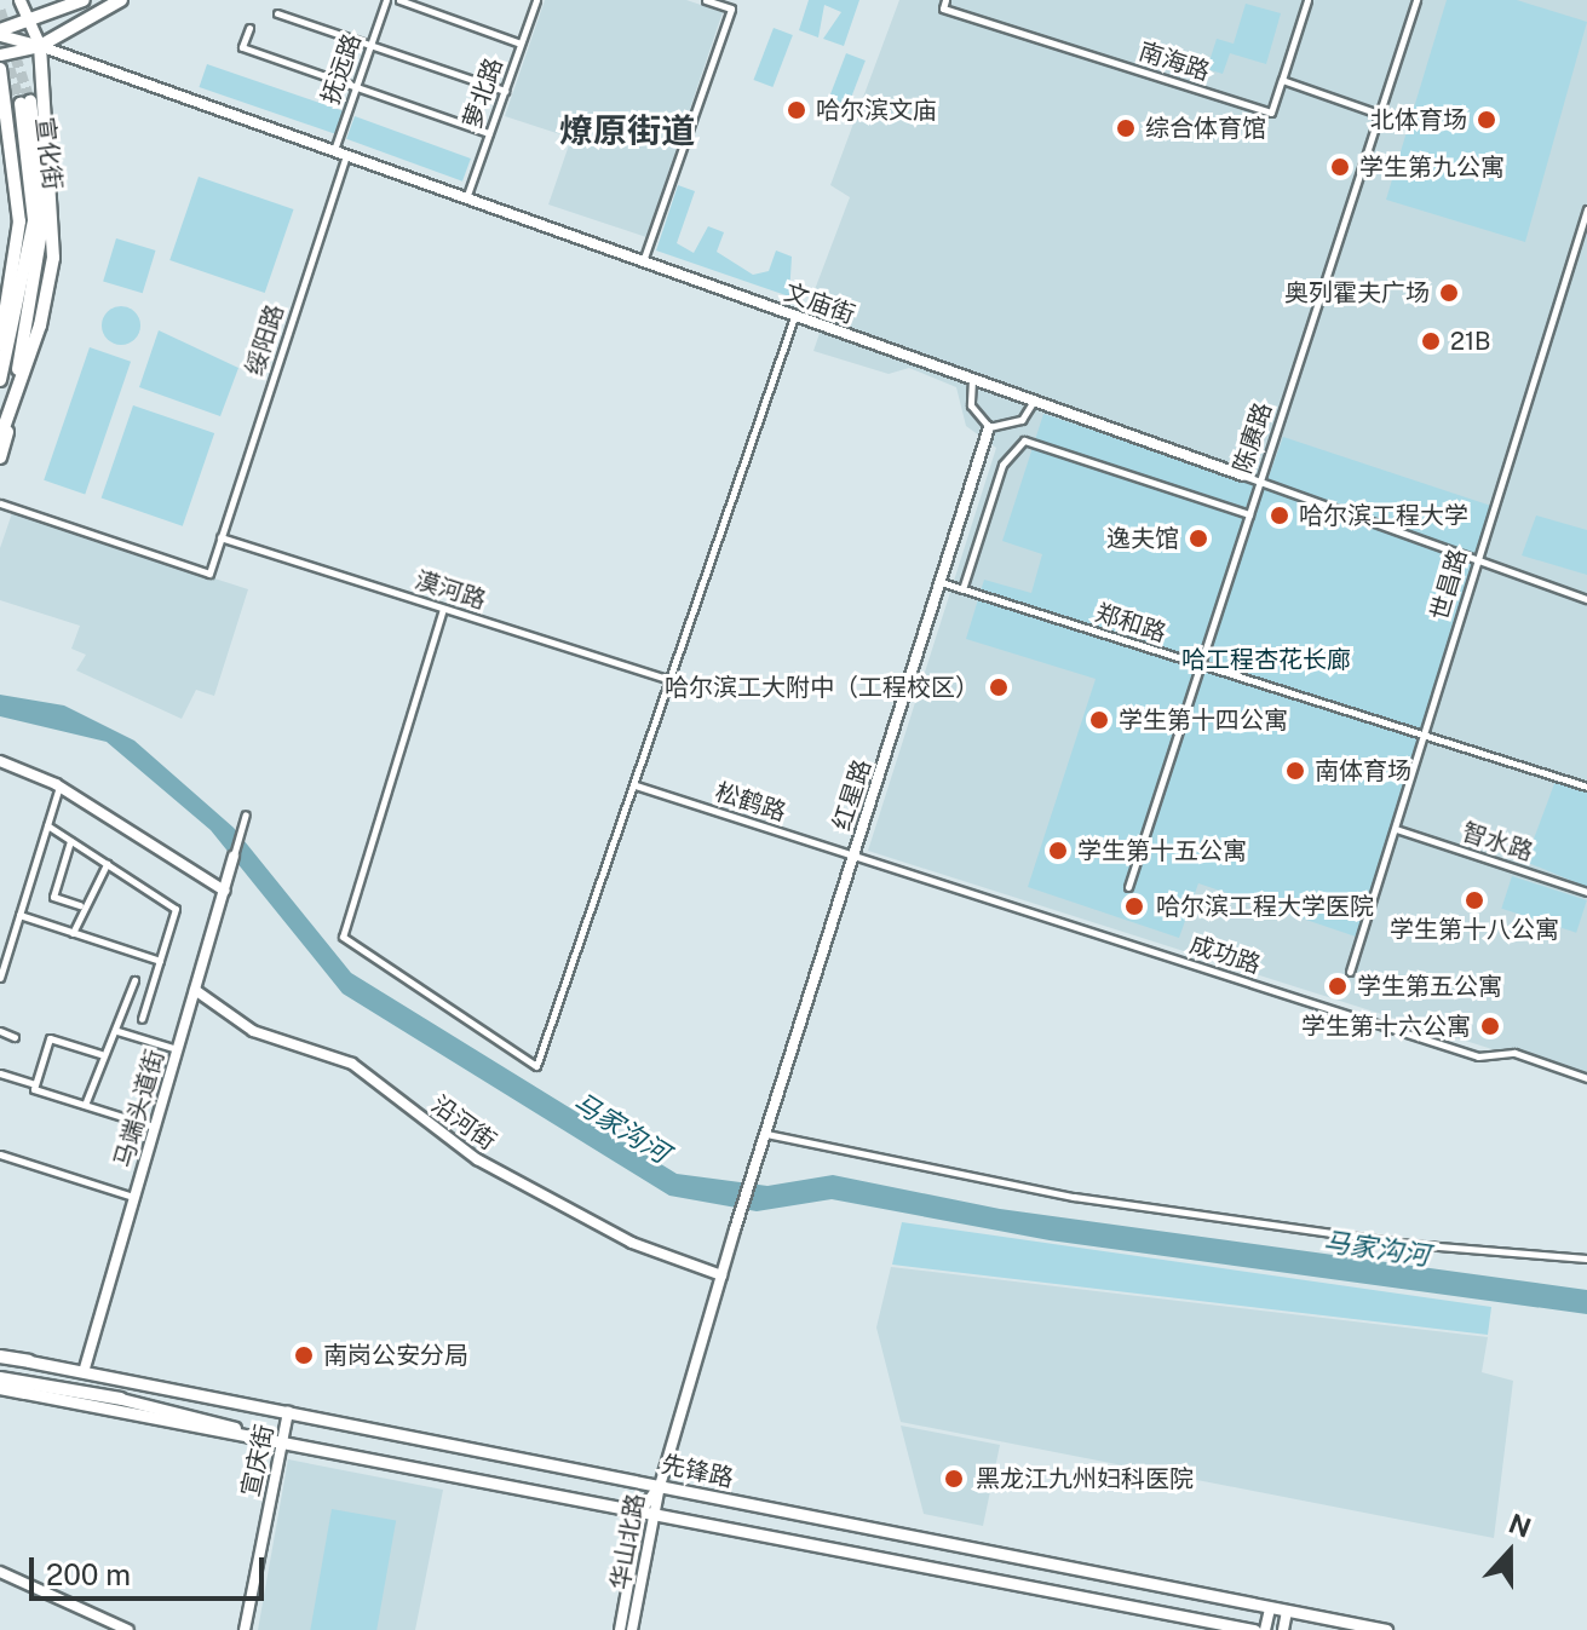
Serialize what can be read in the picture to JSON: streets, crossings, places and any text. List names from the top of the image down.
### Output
{
  "streets": {
    "highway": ["宣化街", "先锋路"],
    "main road": [
      "文庙街",
      "红星路",
      "马端头道街",
      "沿河街",
      "宣庆街",
      "华山北路"
    ],
    "street": [
      "南海路",
      "抚远路",
      "萝北路",
      "绥阳路",
      "陈赓路",
      "世昌路",
      "漠河路",
      "郑和路",
      "松鹤路",
      "智水路",
      "成功路"
    ]
  },
  "crossings": [
    ["抚远路", "文庙街"],
    ["萝北路", "文庙街"],
    ["文庙街", "绥阳路"],
    ["文庙街", "陈赓路"],
    ["文庙街", "世昌路"],
    ["绥阳路", "漠河路"],
    ["陈赓路", "郑和路"],
    ["世昌路", "郑和路"],
    ["世昌路", "智水路"],
    ["郑和路", "红星路"],
    ["红星路", "松鹤路"],
    ["红星路", "成功路"],
    ["红星路", "沿河街"],
    ["红星路", "先锋路"],
    ["红星路", "华山北路"],
    ["松鹤路", "成功路"],
    ["马端头道街", "沿河街"],
    ["马端头道街", "先锋路"],
    ["宣庆街", "先锋路"],
    ["先锋路", "华山北路"]
  ],
  "districts": ["燎原街道"],
  "water": ["马家沟河"],
  "parks": ["哈工程杏花长廊"],
  "places": [
    "哈尔滨文庙",
    "北体育场",
    "综合体育馆",
    "学生第九公寓",
    "奥列霍夫广场",
    "21B",
    "哈尔滨工程大学",
    "逸夫馆",
    "哈尔滨工大附中（工程校区）",
    "学生第十四公寓",
    "南体育场",
    "学生第十五公寓",
    "学生第十八公寓",
    "哈尔滨工程大学医院",
    "学生第五公寓",
    "学生第十六公寓",
    "南岗公安分局",
    "黑龙江九州妇科医院"
  ],
  "scale_bar": "200 m",
  "north": "top"
}
